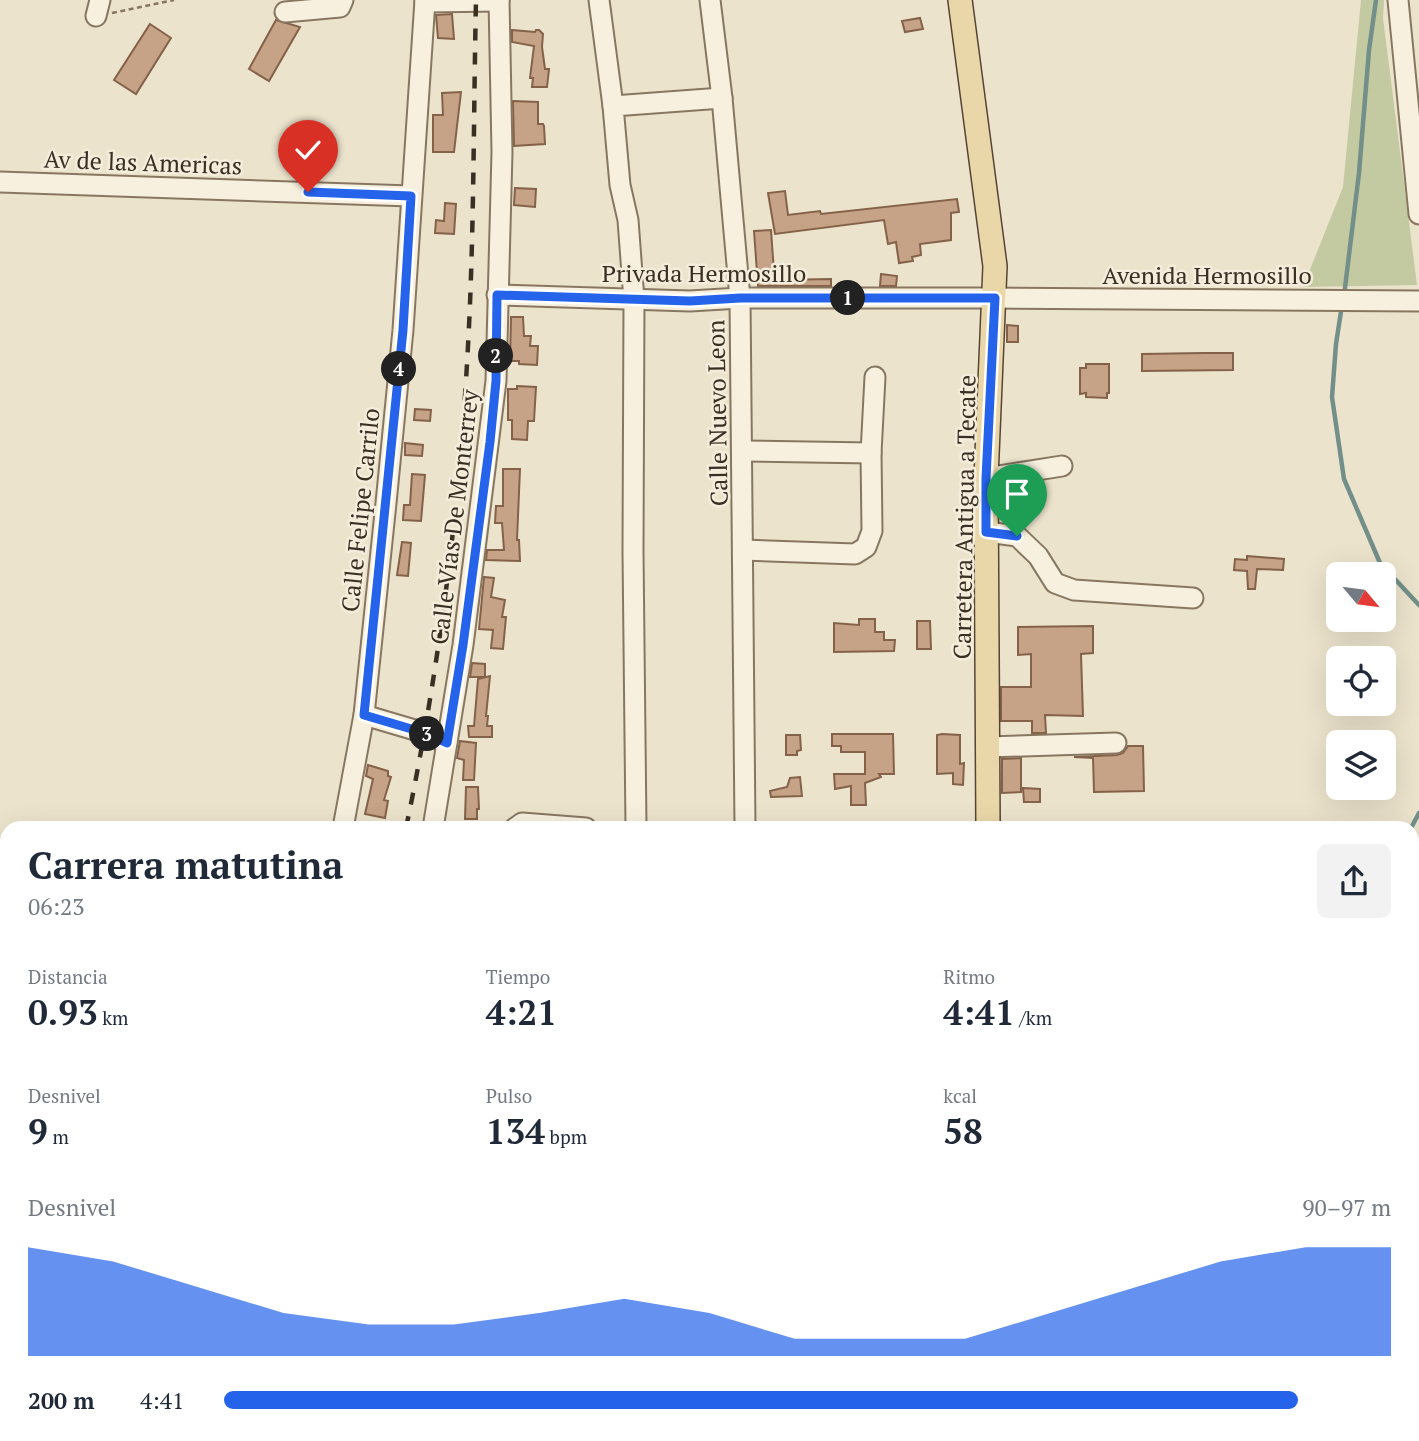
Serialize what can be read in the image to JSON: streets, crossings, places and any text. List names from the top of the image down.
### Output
{
  "streets": {
    "main road": ["Carretera Antigua a Tecate"],
    "street": [
      "Av de las Americas",
      "Privada Hermosillo",
      "Avenida Hermosillo",
      "Calle Nuevo Leon",
      "Calle Felipe Carrilo",
      "Calle Vías De Monterrey"
    ]
  },
  "crossings": [
    ["Av de las Americas", "Calle Felipe Carrilo"],
    ["Privada Hermosillo", "Avenida Hermosillo"],
    ["Privada Hermosillo", "Calle Nuevo Leon"],
    ["Privada Hermosillo", "Calle Vías De Monterrey"],
    ["Privada Hermosillo", "Carretera Antigua a Tecate"],
    ["Avenida Hermosillo", "Carretera Antigua a Tecate"]
  ],
  "north": "bottom right",
  "page": {
    "pins": [
      "1",
      "2",
      "4",
      "3"
    ],
    "heading": ["Carrera matutina", "06:23"],
    "stats": [
      ["Distancia", "0.93 km"],
      ["Tiempo", "4:21"],
      ["Ritmo", "4:41 /km"],
      ["Desnivel", "9 m"],
      ["Pulso", "134 bpm"],
      ["kcal", "58"]
    ],
    "chart": ["Desnivel", "90–97 m"],
    "list": [
      {
        "name": "200 m",
        "note": "4:41"
      }
    ]
  }
}
